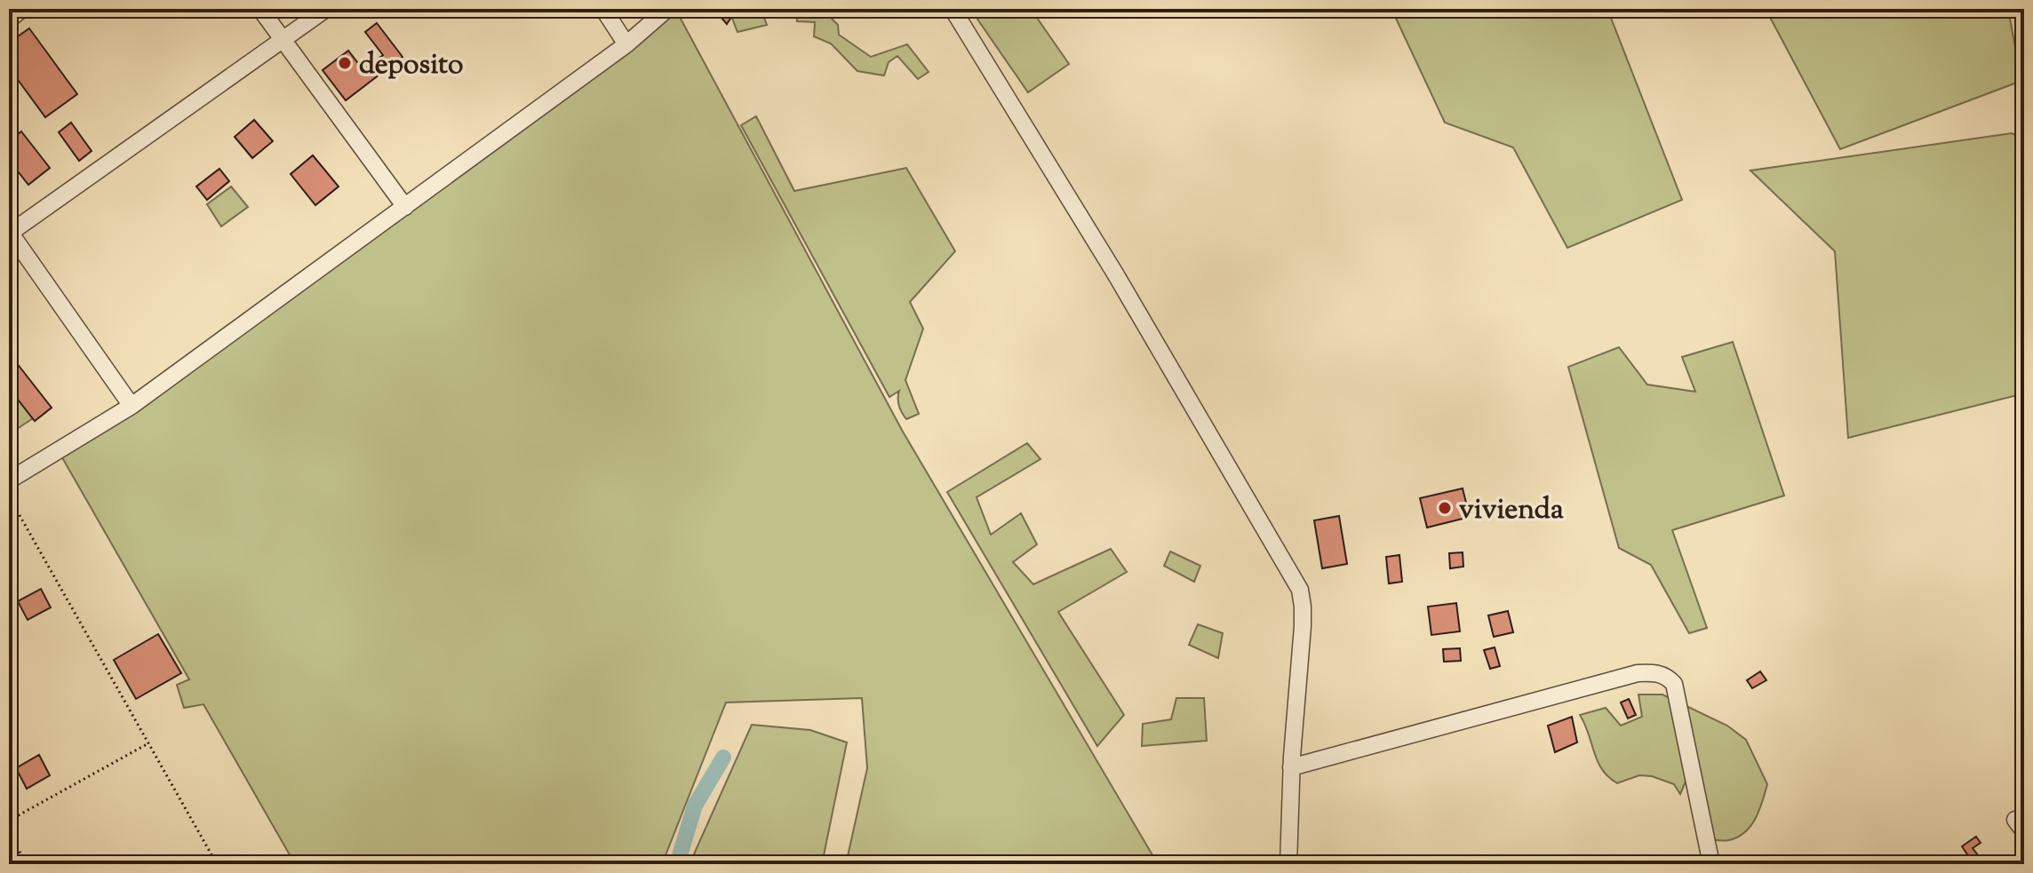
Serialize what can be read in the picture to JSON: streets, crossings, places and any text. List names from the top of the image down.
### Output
{
  "places": ["deposito", "vivienda"]
}
